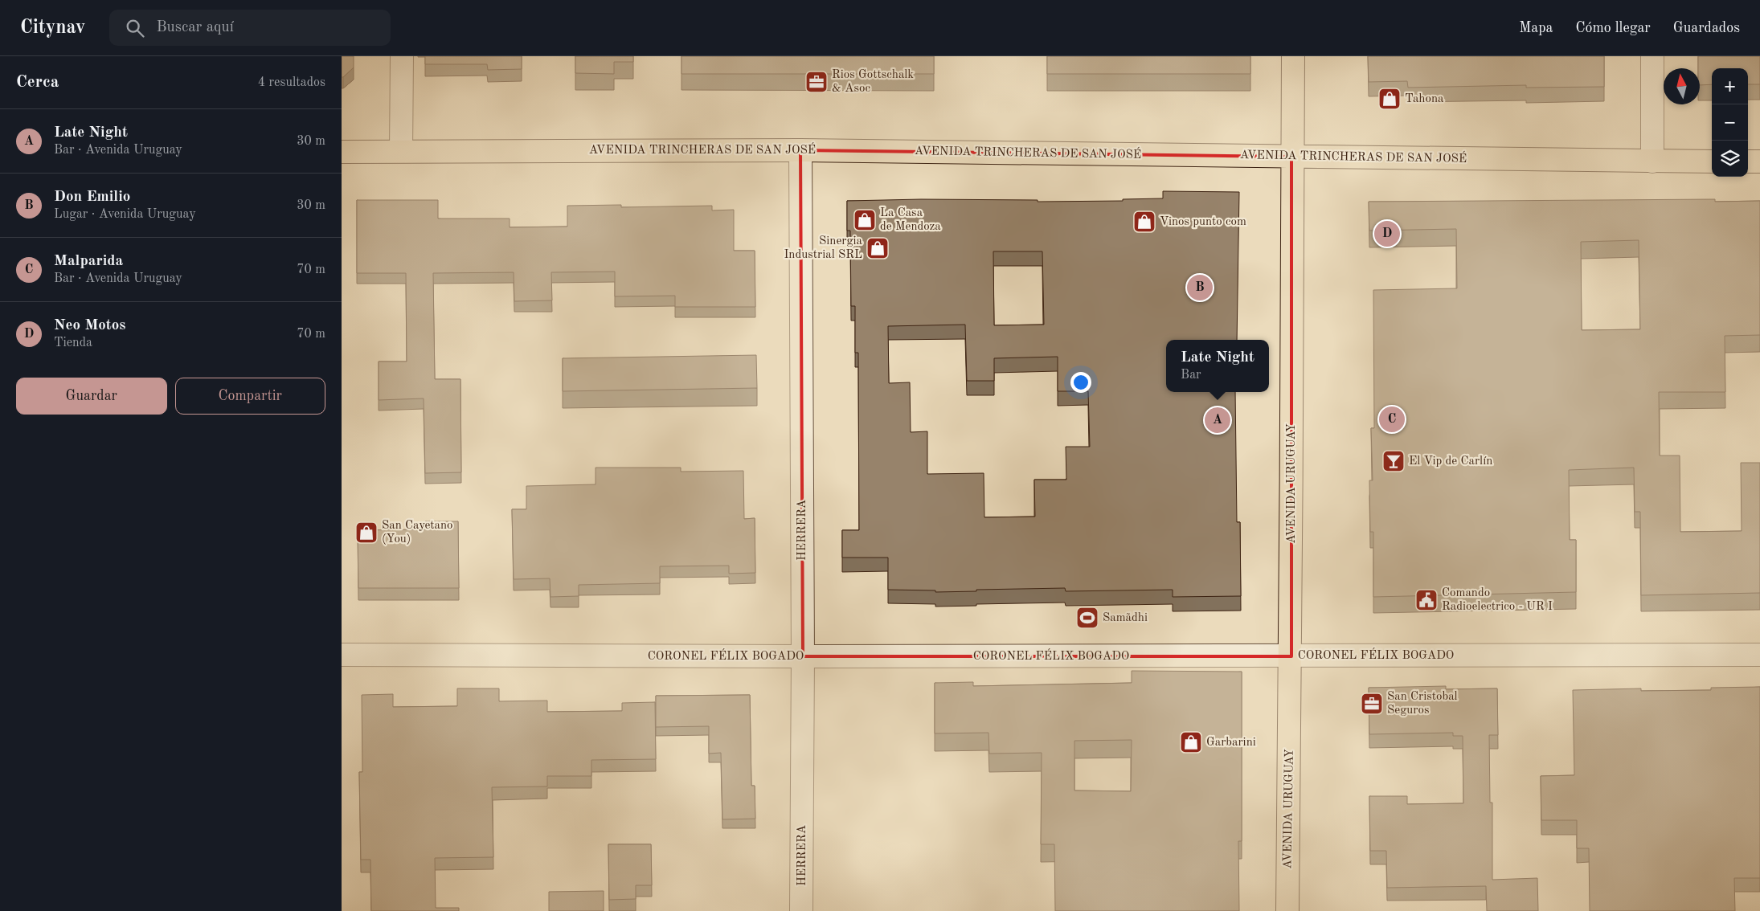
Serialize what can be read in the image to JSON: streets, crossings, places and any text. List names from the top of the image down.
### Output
{
  "streets": {
    "main road": ["AVENIDA TRINCHERAS DE SAN JOSÉ", "AVENIDA URUGUAY"],
    "street": ["HERRERA", "CORONEL FÉLIX BOGADO"]
  },
  "crossings": [
    ["AVENIDA TRINCHERAS DE SAN JOSÉ", "AVENIDA URUGUAY"],
    ["AVENIDA TRINCHERAS DE SAN JOSÉ", "HERRERA"],
    ["AVENIDA URUGUAY", "CORONEL FÉLIX BOGADO"],
    ["HERRERA", "CORONEL FÉLIX BOGADO"]
  ],
  "places": {
    "office": ["Rios Gottschalk & Asoc", "San Cristobal Seguros"],
    "shop": [
      "Tahona",
      "La Casa de Mendoza",
      "Vinos punto com",
      "Sinergia Industrial SRL",
      "San Cayetano (You)",
      "Garbarini"
    ],
    "bar": ["El Vip de Carlín"],
    "public building": ["Comando Radioelectrico - UR I"],
    "sports": ["Samãdhi"]
  },
  "north": "top",
  "page": {
    "header": "Citynav",
    "search": "Buscar aquí",
    "nav": ["Mapa", "Cómo llegar", "Guardados"],
    "heading": ["Cerca", "4 resultados"],
    "map_buttons": ["+", "−"],
    "list": [
      {
        "mark": "A",
        "name": "Late Night",
        "note": "Bar · Avenida Uruguay",
        "value": "30 m"
      },
      {
        "mark": "B",
        "name": "Don Emilio",
        "note": "Lugar · Avenida Uruguay",
        "value": "30 m"
      },
      {
        "mark": "C",
        "name": "Malparida",
        "note": "Bar · Avenida Uruguay",
        "value": "70 m"
      },
      {
        "mark": "D",
        "name": "Neo Motos",
        "note": "Tienda",
        "value": "70 m"
      }
    ],
    "pins": [
      "D",
      "B",
      "C",
      "A"
    ],
    "popup": ["Late Night", "Bar"],
    "buttons": ["Guardar", "Compartir"]
  }
}
